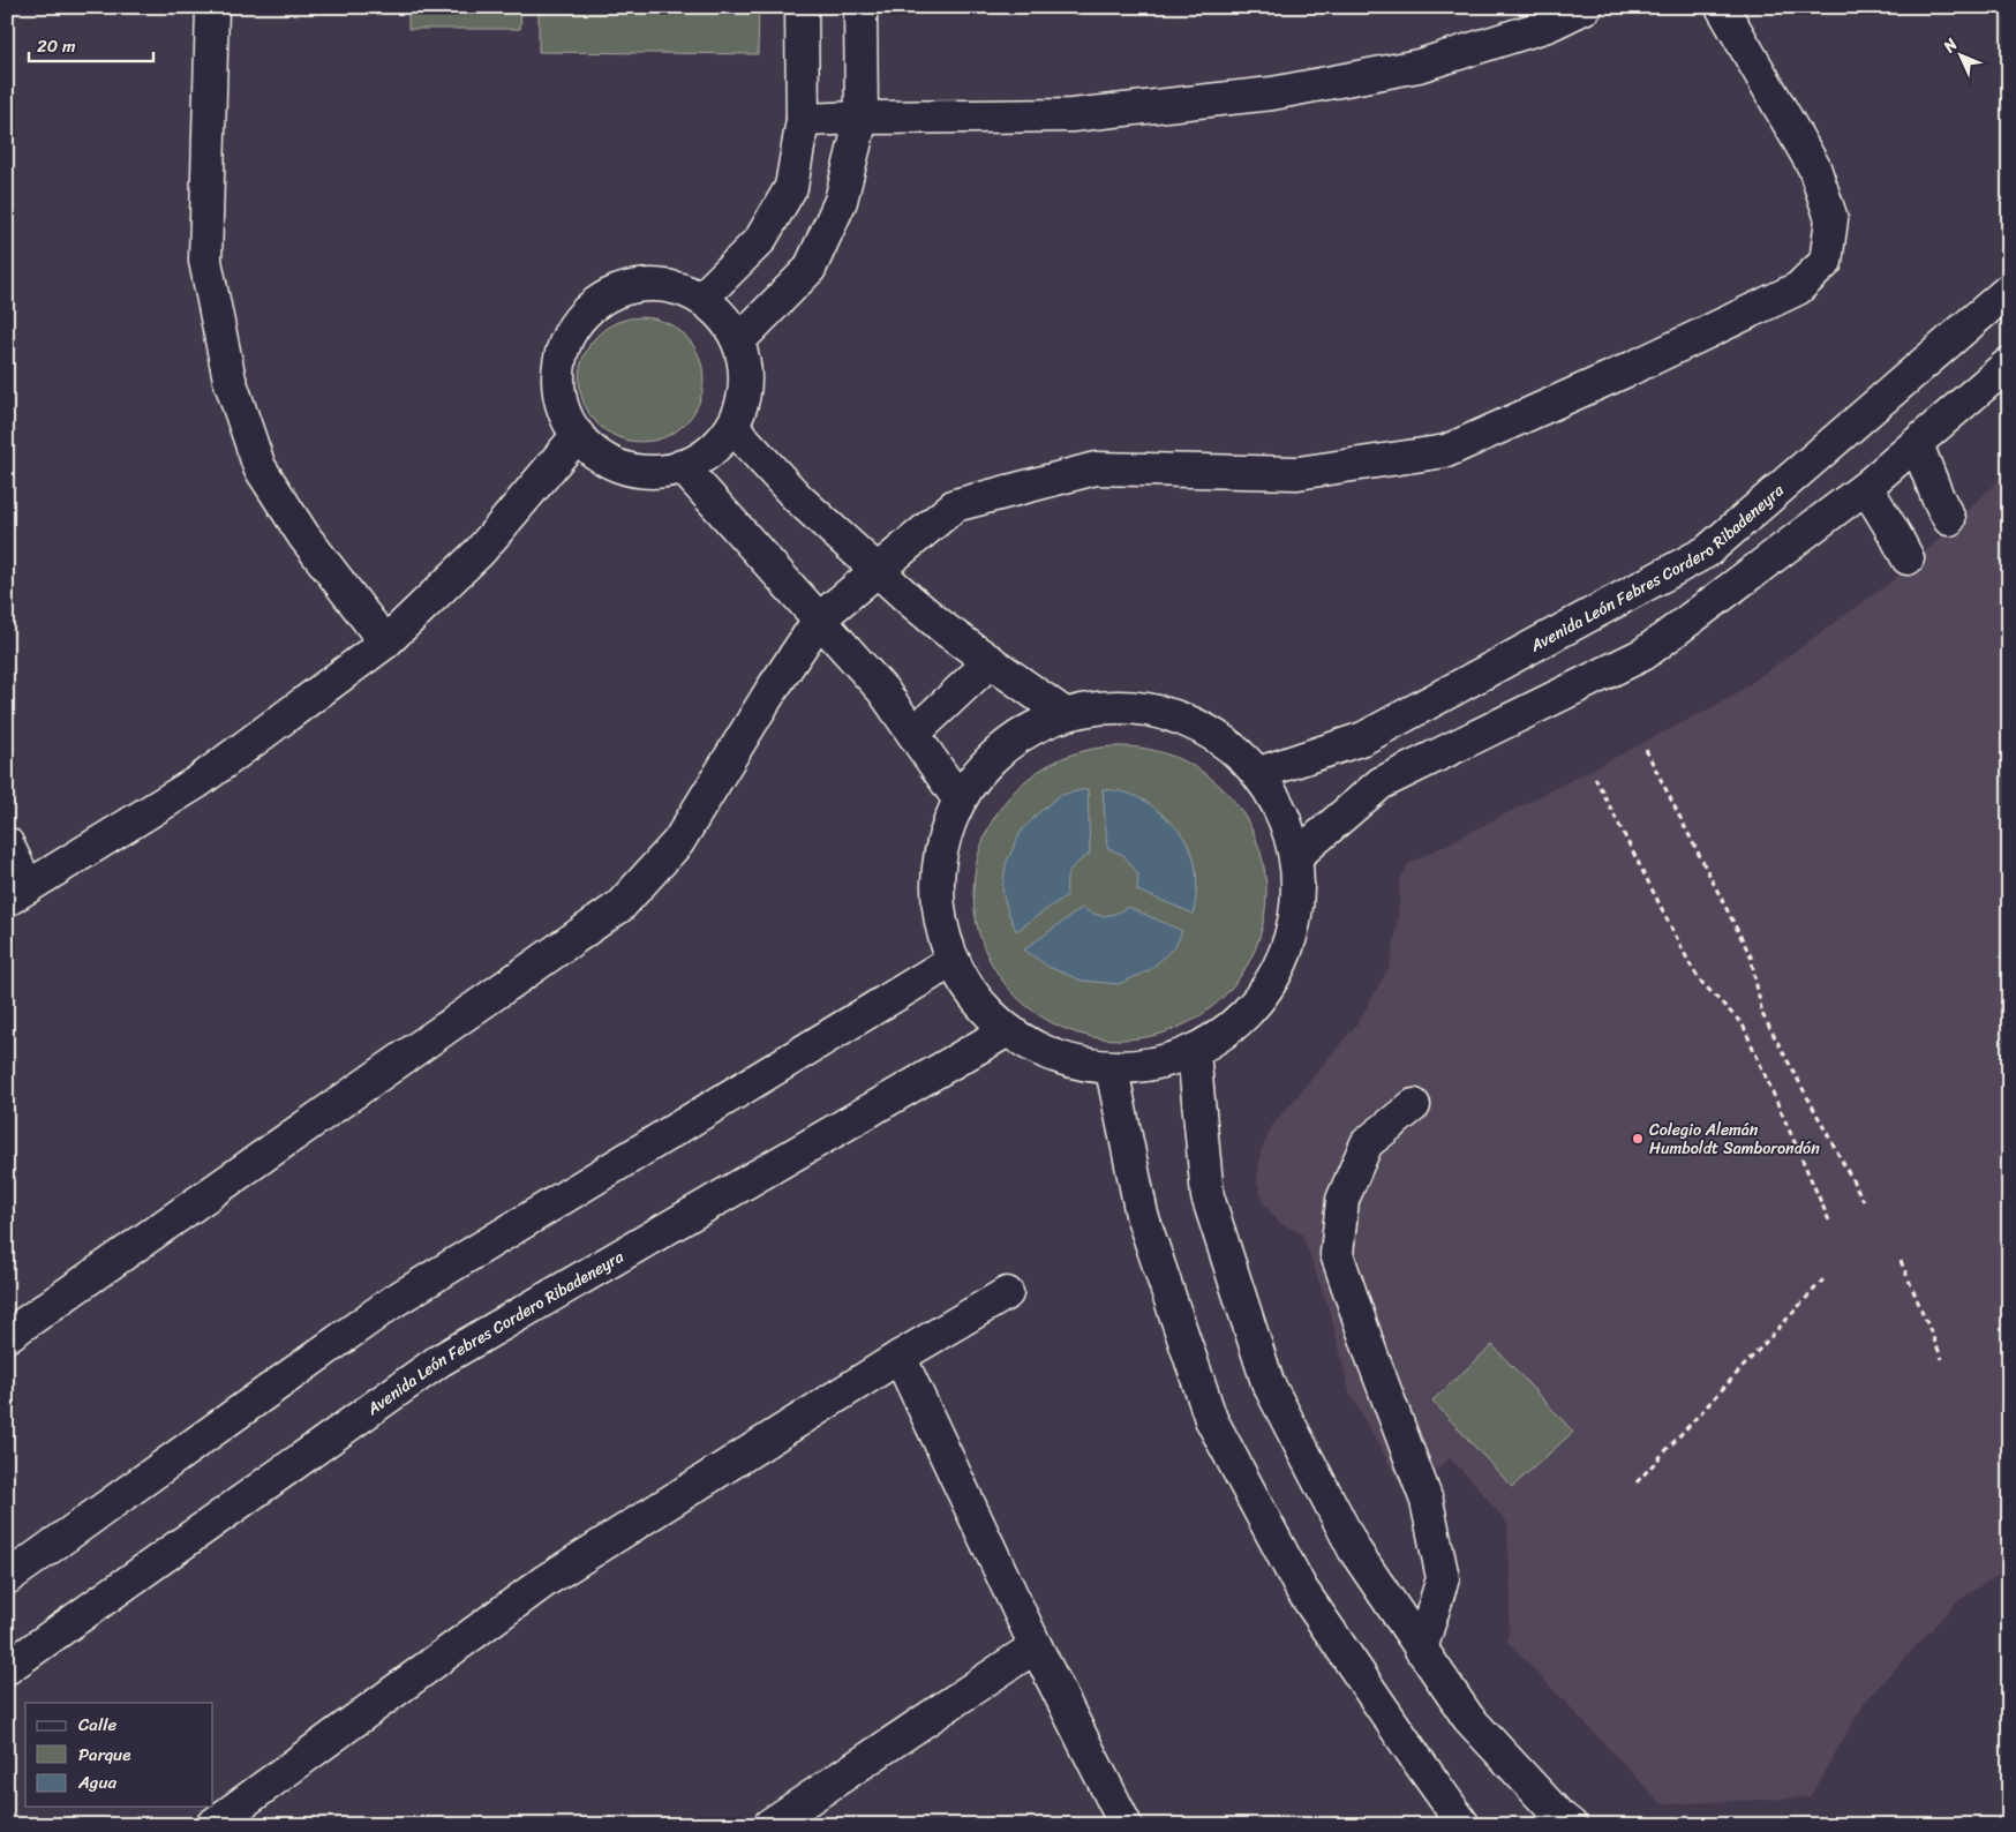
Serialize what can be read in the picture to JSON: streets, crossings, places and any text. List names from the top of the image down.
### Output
{
  "streets": {
    "street": ["Avenida León Febres Cordero Ribadeneyra"]
  },
  "places": ["Colegio Alemán Humboldt Samborondón"],
  "legend": ["Calle", "Parque", "Agua"],
  "scale_bar": "20 m",
  "north": "top left"
}
